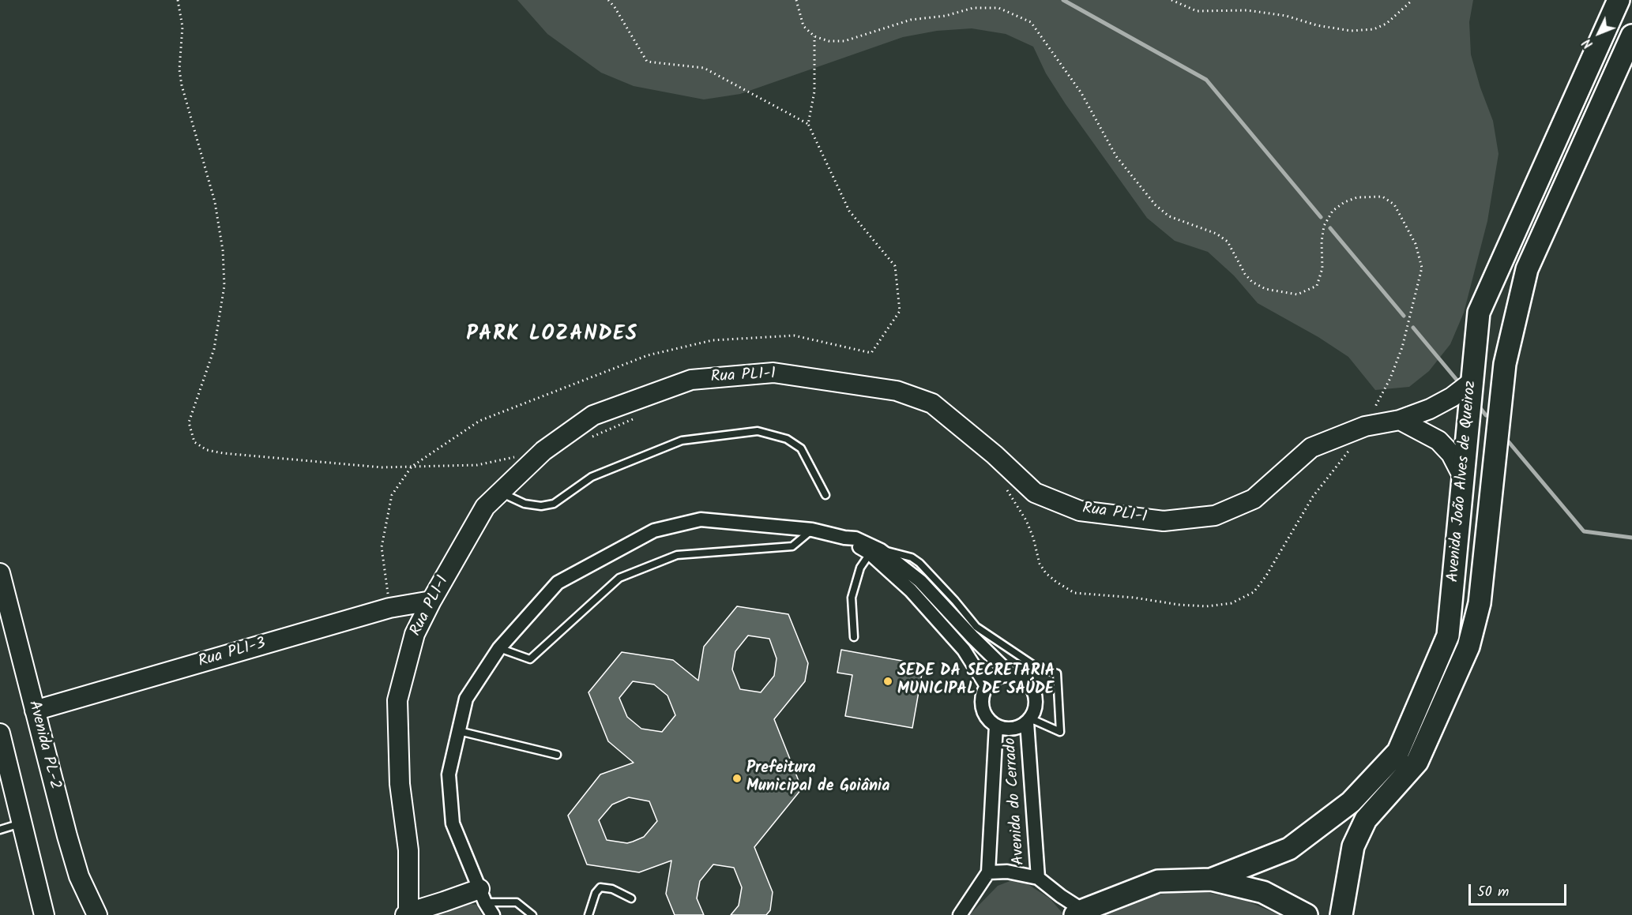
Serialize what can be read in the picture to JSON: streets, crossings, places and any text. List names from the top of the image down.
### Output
{
  "streets": {
    "main road": ["Avenida João Alves de Queiroz"],
    "street": [
      "Rua PL1-1",
      "Rua PL1-3",
      "Avenida PL-2",
      "Avenida do Cerrado"
    ]
  },
  "crossings": [
    ["Rua PL1-1", "Avenida João Alves de Queiroz"],
    ["Rua PL1-1", "Rua PL1-3"],
    ["Rua PL1-3", "Avenida PL-2"]
  ],
  "districts": ["PARK LOZANDES"],
  "places": ["SEDE DA SECRETARIA MUNICIPAL DE SAÚDE", "Prefeitura Municipal de Goiânia"],
  "scale_bar": "50 m",
  "north": "bottom left"
}
